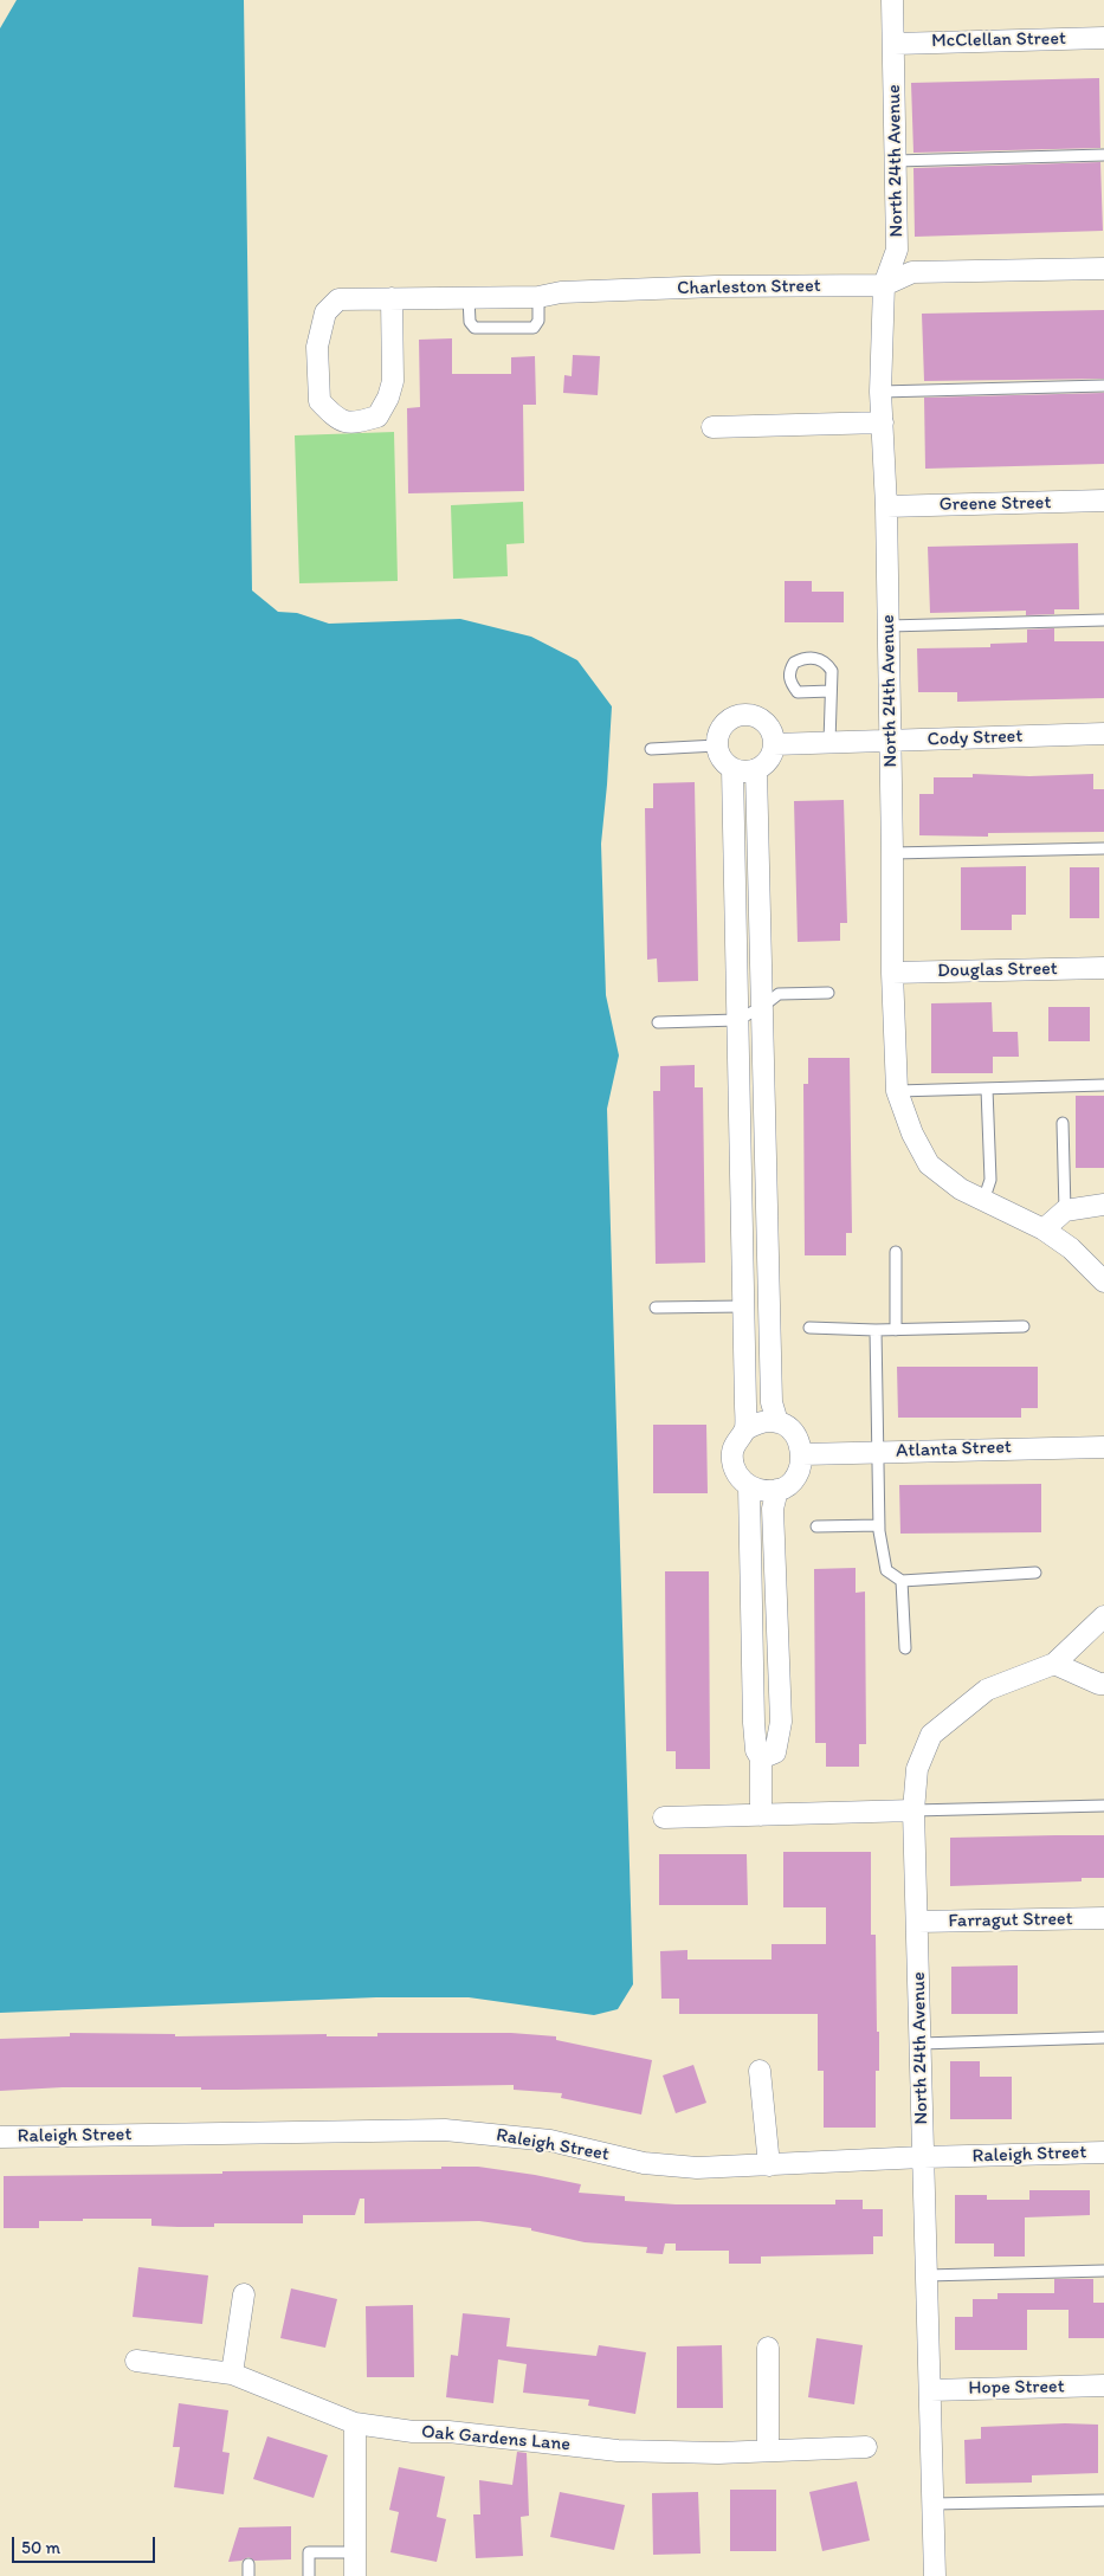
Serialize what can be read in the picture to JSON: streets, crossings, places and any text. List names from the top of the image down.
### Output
{
  "streets": {
    "street": [
      "McClellan Street",
      "North 24th Avenue",
      "Charleston Street",
      "Greene Street",
      "Cody Street",
      "Douglas Street",
      "Atlanta Street",
      "Farragut Street",
      "Raleigh Street",
      "Hope Street",
      "Oak Gardens Lane"
    ]
  },
  "crossings": [
    ["McClellan Street", "North 24th Avenue"],
    ["North 24th Avenue", "Charleston Street"],
    ["North 24th Avenue", "Greene Street"],
    ["North 24th Avenue", "Cody Street"],
    ["North 24th Avenue", "Douglas Street"],
    ["North 24th Avenue", "Farragut Street"],
    ["North 24th Avenue", "Raleigh Street"],
    ["North 24th Avenue", "Hope Street"]
  ],
  "scale_bar": "50 m"
}
